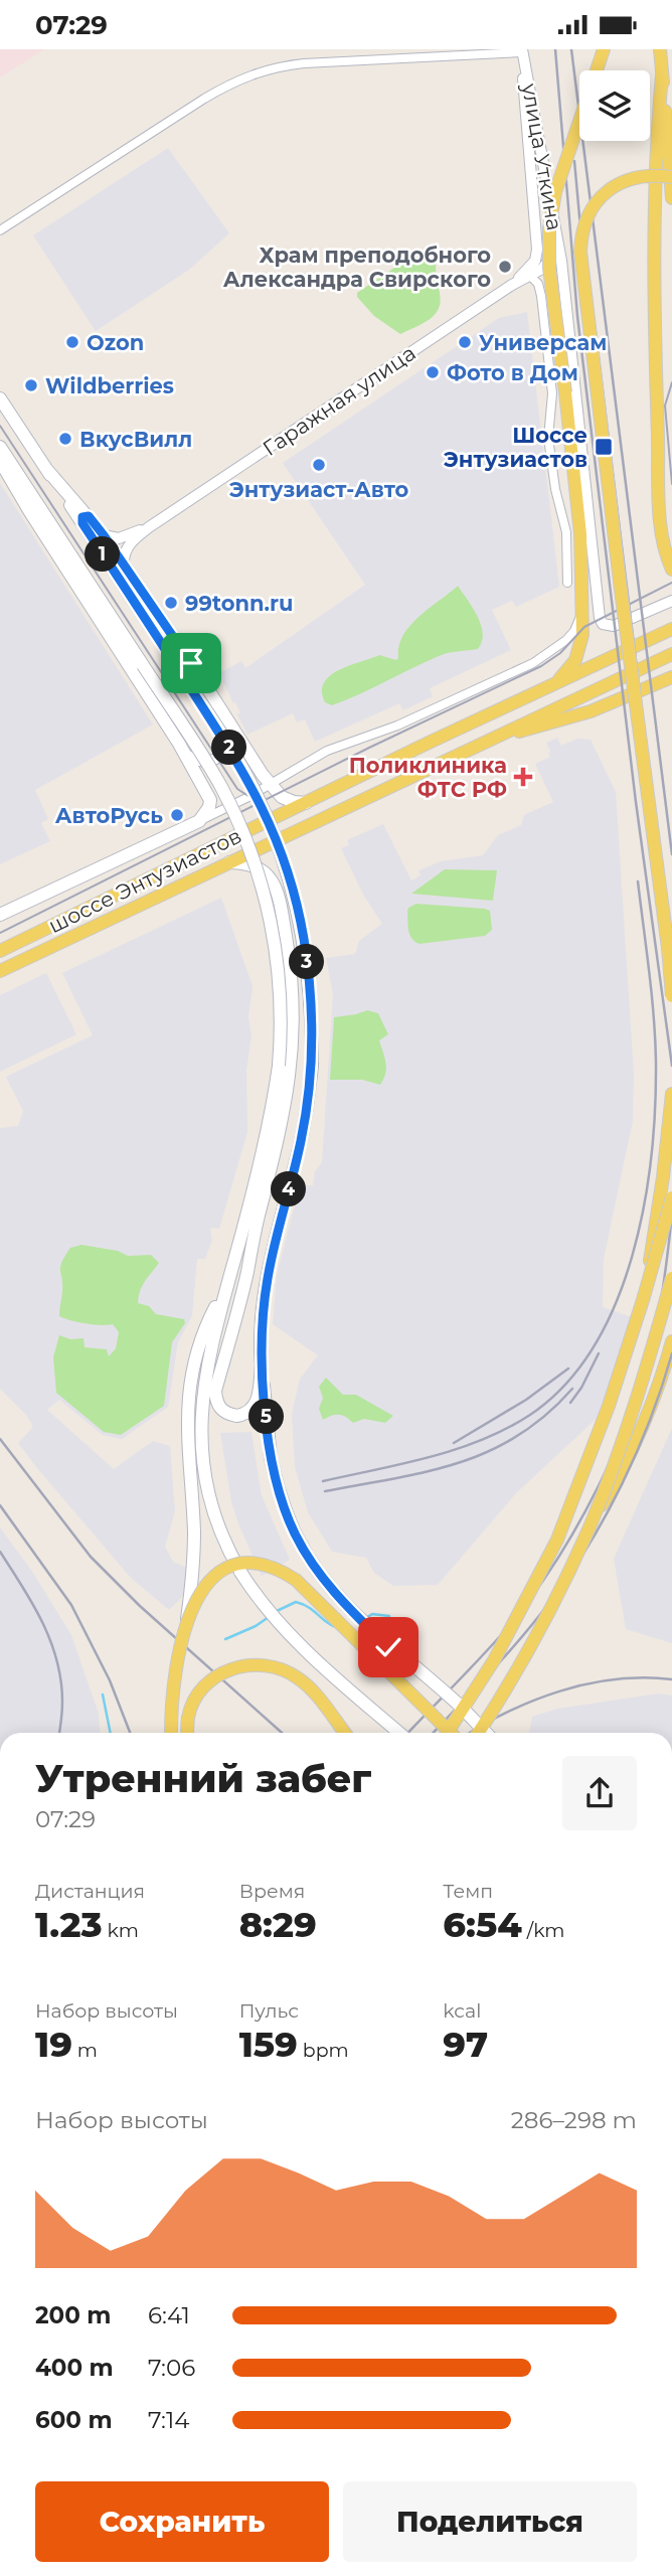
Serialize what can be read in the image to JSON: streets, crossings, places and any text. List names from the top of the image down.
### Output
{
  "streets": {
    "main road": ["шоссе Энтузиастов"],
    "street": ["улица Уткина", "Гаражная улица"]
  },
  "crossings": [
    ["улица Уткина", "Гаражная улица"]
  ],
  "places": {
    "other": [
      "Храм преподобного Александра Свирского",
      "Ozon",
      "Универсам",
      "Фото в Дом",
      "Wildberries",
      "ВкусВилл",
      "Энтузиаст-Авто",
      "99tonn.ru",
      "АвтоРусь"
    ],
    "transit": ["Шоссе Энтузиастов"],
    "health": ["Поликлиника ФТС РФ"]
  },
  "page": {
    "status": "07:29",
    "pins": [
      "1",
      "2",
      "3",
      "4",
      "5"
    ],
    "heading": ["Утренний забег", "07:29"],
    "stats": [
      ["Дистанция", "1.23 km"],
      ["Время", "8:29"],
      ["Темп", "6:54 /km"],
      ["Набор высоты", "19 m"],
      ["Пульс", "159 bpm"],
      ["kcal", "97"]
    ],
    "chart": ["Набор высоты", "286–298 m"],
    "list": [
      {
        "name": "200 m",
        "note": "6:41"
      },
      {
        "name": "400 m",
        "note": "7:06"
      },
      {
        "name": "600 m",
        "note": "7:14"
      }
    ],
    "buttons": ["Сохранить", "Поделиться"]
  }
}
